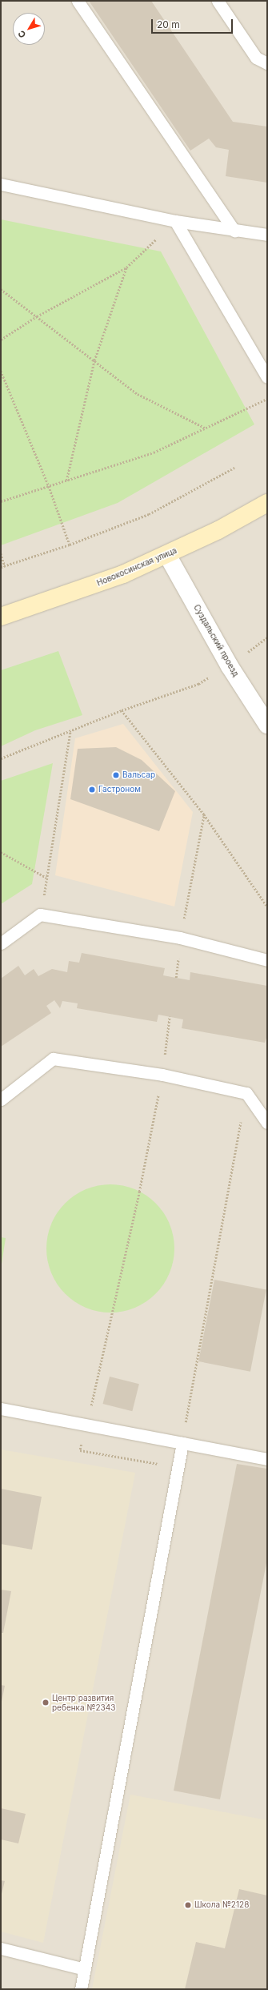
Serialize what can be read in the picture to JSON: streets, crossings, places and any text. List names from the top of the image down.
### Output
{
  "streets": {
    "street": ["Новокосинская улица", "Суздальский проезд"]
  },
  "crossings": [
    ["Новокосинская улица", "Суздальский проезд"]
  ],
  "places": [
    "Вальсар",
    "Гастроном",
    "Центр развития ребенка №2343",
    "Школа №2128"
  ],
  "scale_bar": "20 m",
  "north": "bottom left"
}
